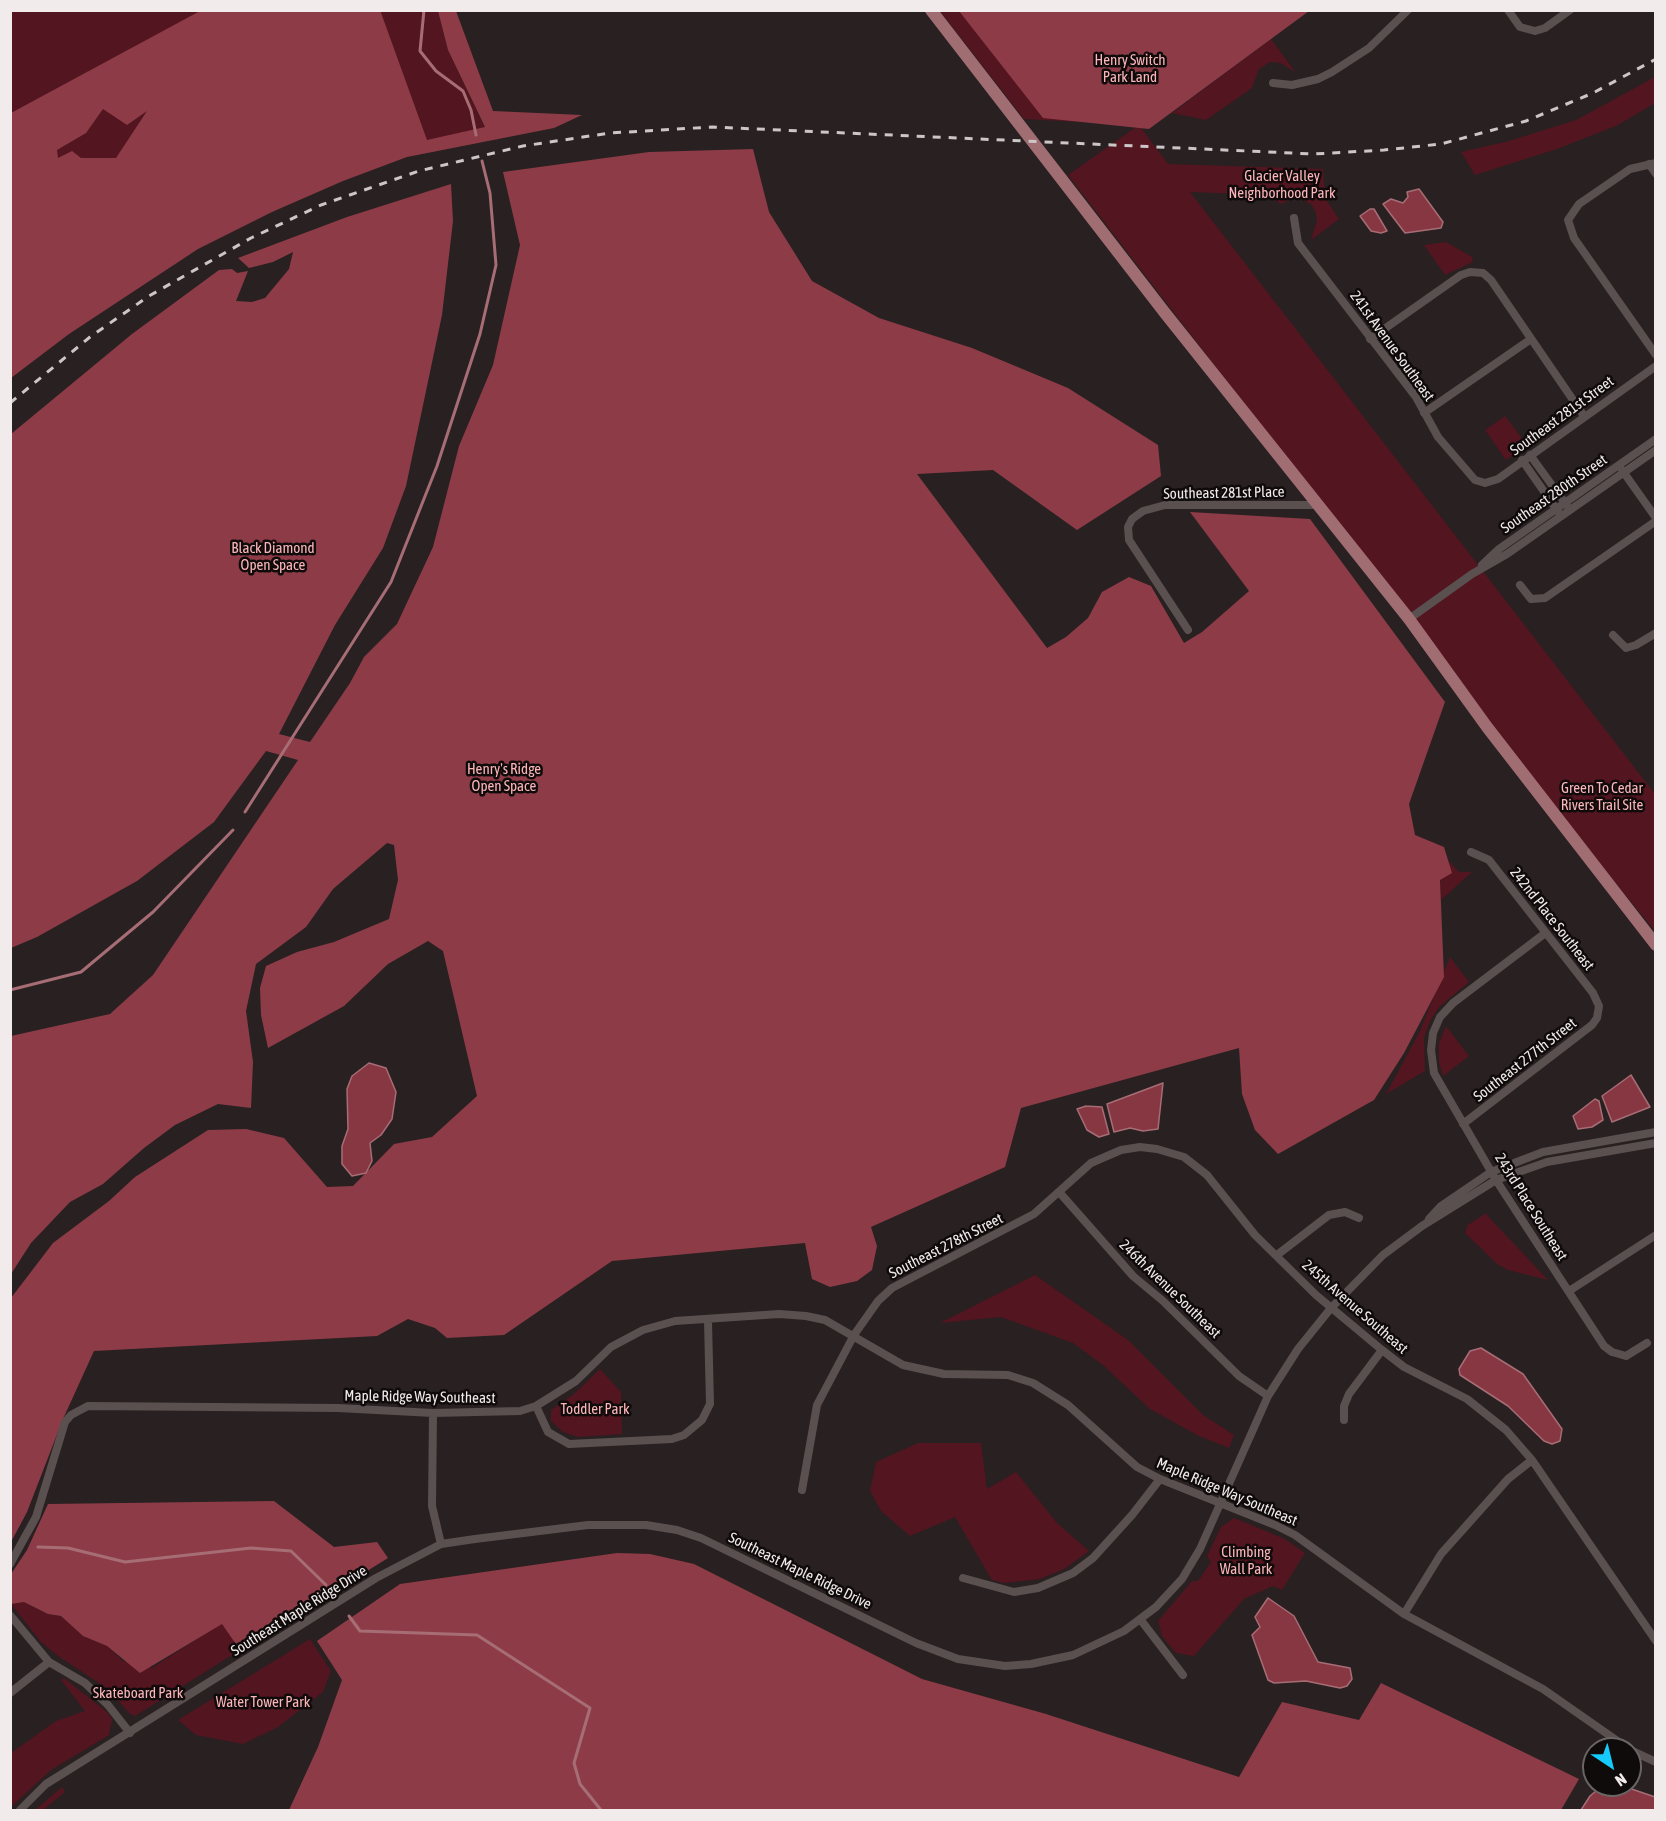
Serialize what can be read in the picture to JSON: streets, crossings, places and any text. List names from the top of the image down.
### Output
{
  "streets": {
    "street": [
      "241st Avenue Southeast",
      "Southeast 281st Street",
      "Southeast 281st Place",
      "Southeast 280th Street",
      "242nd Place Southeast",
      "Southeast 277th Street",
      "243rd Place Southeast",
      "Southeast 278th Street",
      "246th Avenue Southeast",
      "245th Avenue Southeast",
      "Maple Ridge Way Southeast",
      "Southeast Maple Ridge Drive"
    ]
  },
  "crossings": [
    ["241st Avenue Southeast", "Southeast 281st Street"],
    ["242nd Place Southeast", "Southeast 277th Street"],
    ["242nd Place Southeast", "243rd Place Southeast"],
    ["Southeast 277th Street", "243rd Place Southeast"],
    ["243rd Place Southeast", "Southeast Maple Ridge Drive"],
    ["Southeast 278th Street", "246th Avenue Southeast"],
    ["Southeast 278th Street", "245th Avenue Southeast"],
    ["Southeast 278th Street", "Maple Ridge Way Southeast"],
    ["246th Avenue Southeast", "Southeast Maple Ridge Drive"],
    ["245th Avenue Southeast", "Southeast Maple Ridge Drive"],
    ["Maple Ridge Way Southeast", "Southeast Maple Ridge Drive"]
  ],
  "parks": [
    "Henry Switch Park Land",
    "Glacier Valley Neighborhood Park",
    "Black Diamond Open Space",
    "Henry's Ridge Open Space",
    "Green To Cedar Rivers Trail Site",
    "Toddler Park",
    "Climbing Wall Park",
    "Skateboard Park",
    "Water Tower Park"
  ],
  "north": "bottom right"
}
